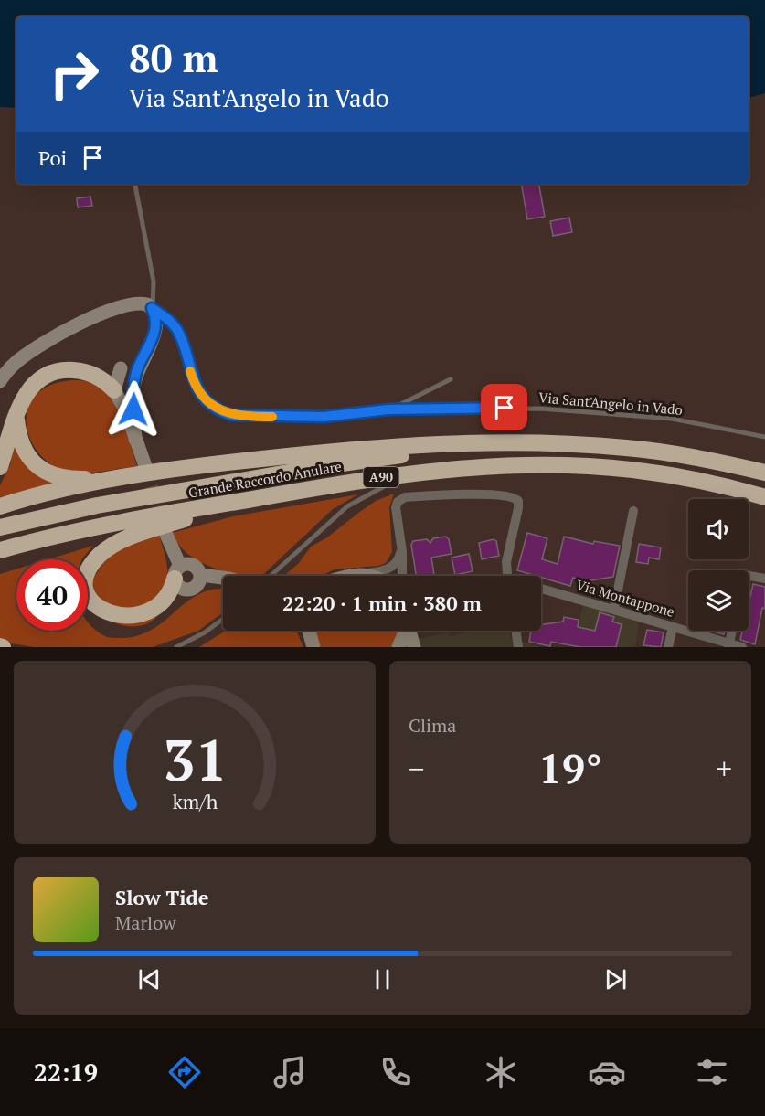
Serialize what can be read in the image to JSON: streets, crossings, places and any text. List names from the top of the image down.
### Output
{
  "streets": {
    "highway": ["A90", "Grande Raccordo Anulare"],
    "street": ["Via Montappone"],
    "lane": ["Via Sant'Angelo in Vado"]
  },
  "page": {
    "turn": ["80 m", "Via Sant'Angelo in Vado"],
    "then": "Poi",
    "limit": "40",
    "trip": "22:20 · 1 min · 380 m",
    "tile": "Clima",
    "heat": ["−", "19°", "+"],
    "song": ["Slow Tide", "Marlow"],
    "tabs": "22:19",
    "gauge": ["31", "km/h"]
  }
}
